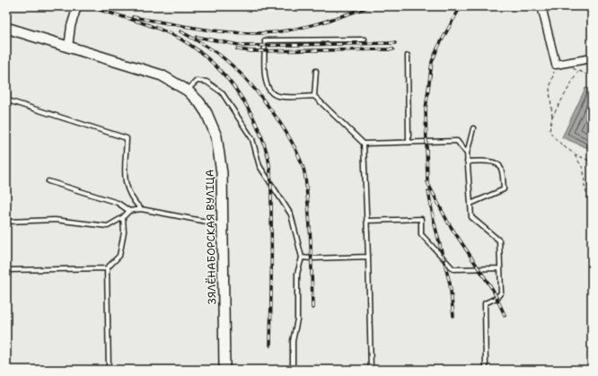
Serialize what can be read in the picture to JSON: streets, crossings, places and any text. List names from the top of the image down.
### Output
{
  "streets": {
    "main road": ["ЗЯЛЁНАБОРСКАЯ ВУЛІЦА"]
  }
}
